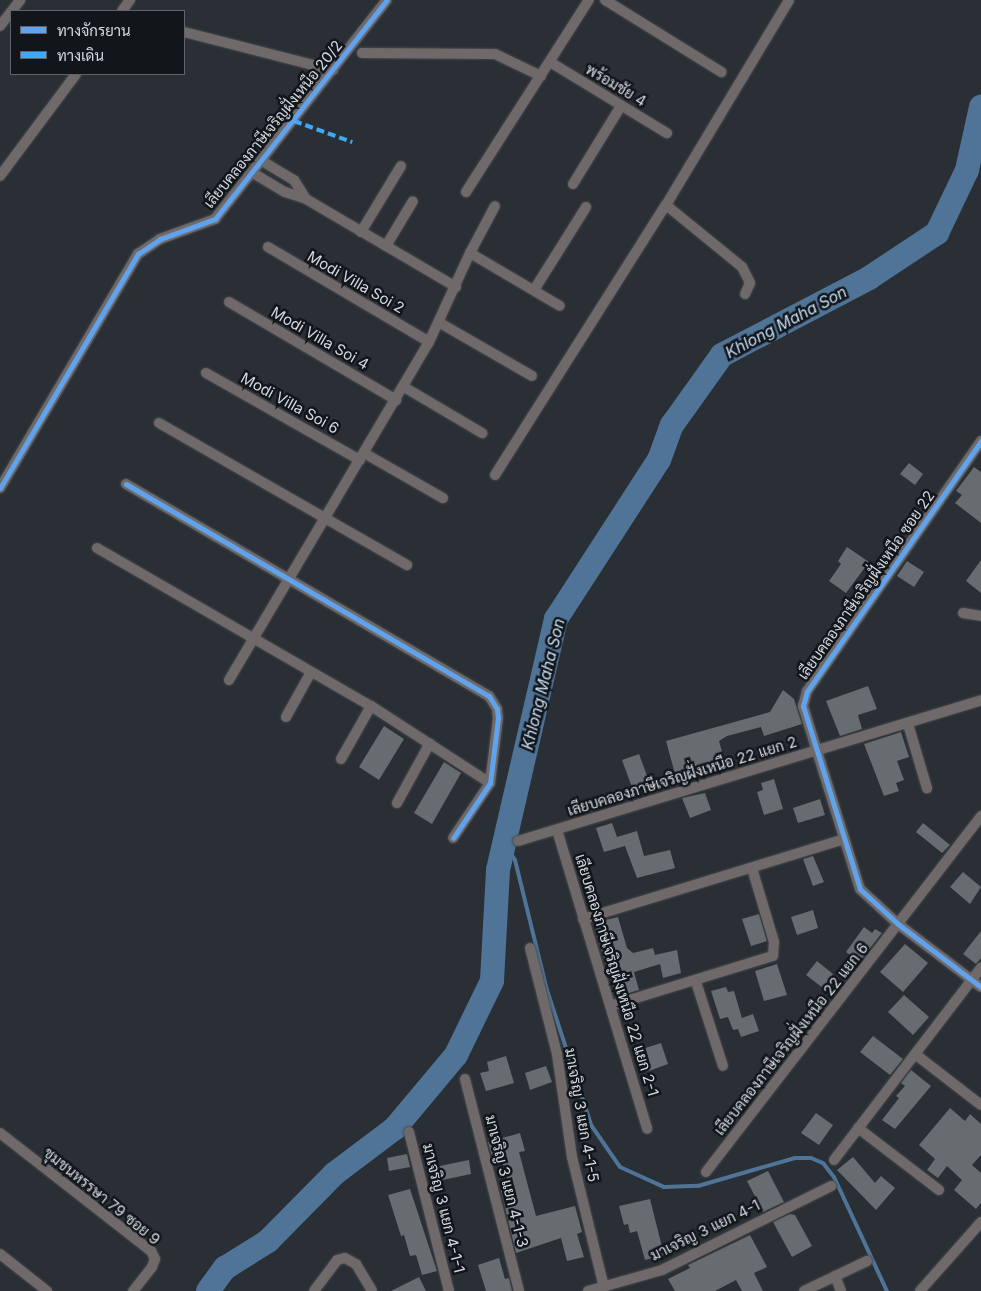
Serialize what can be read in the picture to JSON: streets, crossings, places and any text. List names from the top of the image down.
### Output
{
  "streets": {
    "street": [
      "พร้อมชัย 4",
      "เลียบคลองภาษีเจริญฝั่งเหนือ 20/2",
      "Modi Villa Soi 2",
      "Modi Villa Soi 4",
      "Modi Villa Soi 6",
      "เลียบคลองภาษีเจริญฝั่งเหนือ ซอย 22",
      "เลียบคลองภาษีเจริญฝั่งเหนือ 22 แยก 2",
      "เลียบคลองภาษีเจริญฝั่งเหนือ 22 แยก 2-1",
      "เลียบคลองภาษีเจริญฝั่งเหนือ 22 แยก 6",
      "มาเจริญ 3 แยก 4-1-5",
      "มาเจริญ 3 แยก 4-1-3",
      "ชุมชนหรรษา 79 ซอย 9",
      "มาเจริญ 3 แยก 4-1-1",
      "มาเจริญ 3 แยก 4-1"
    ]
  },
  "crossings": [
    ["เลียบคลองภาษีเจริญฝั่งเหนือ ซอย 22", "เลียบคลองภาษีเจริญฝั่งเหนือ 22 แยก 2"],
    ["เลียบคลองภาษีเจริญฝั่งเหนือ ซอย 22", "เลียบคลองภาษีเจริญฝั่งเหนือ 22 แยก 6"],
    ["เลียบคลองภาษีเจริญฝั่งเหนือ 22 แยก 2", "เลียบคลองภาษีเจริญฝั่งเหนือ 22 แยก 2-1"],
    ["มาเจริญ 3 แยก 4-1-5", "มาเจริญ 3 แยก 4-1"]
  ],
  "water": ["Khlong Maha Son"],
  "legend": ["ทางจักรยาน", "ทางเดิน"]
}
